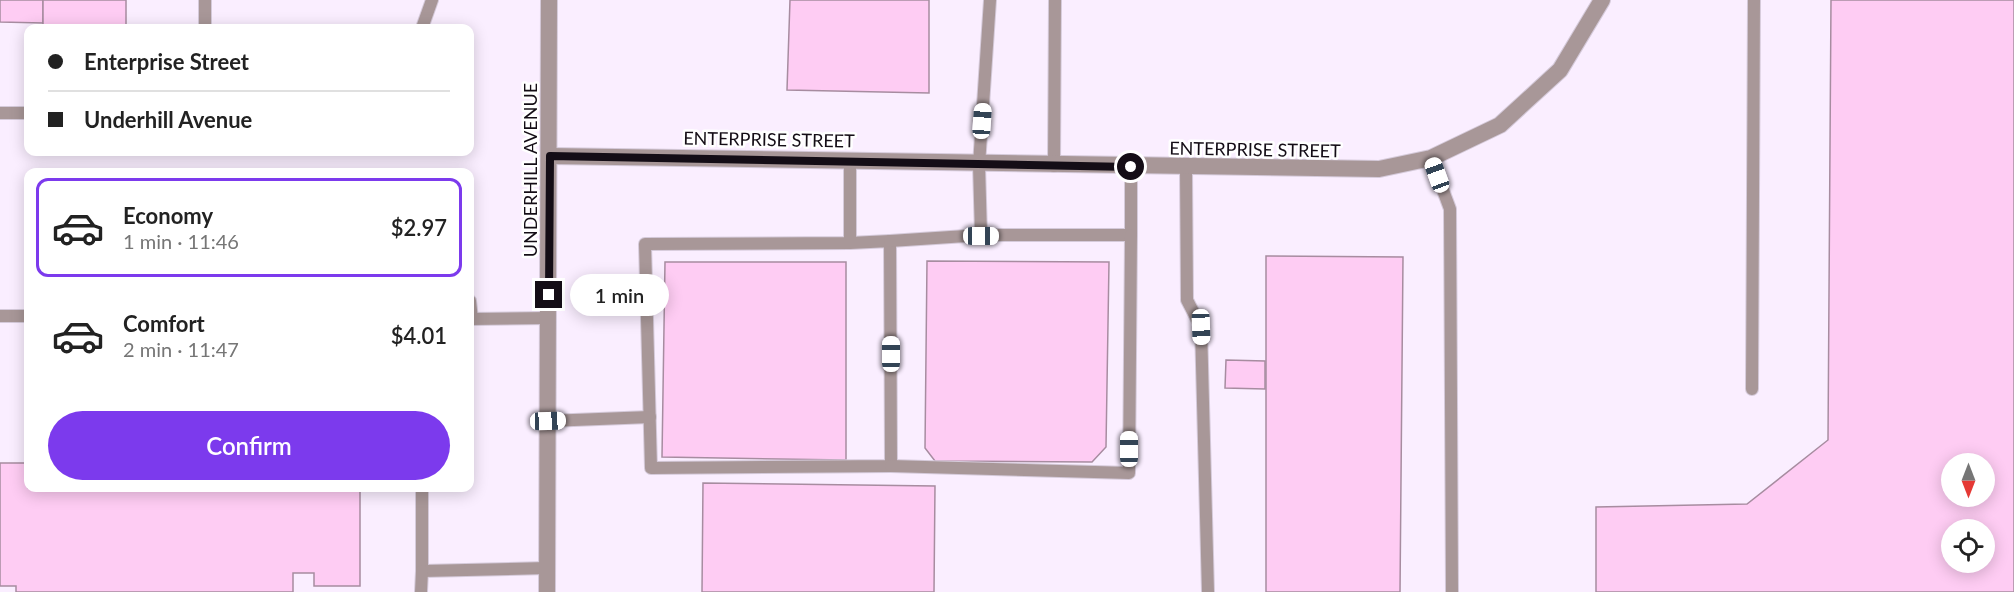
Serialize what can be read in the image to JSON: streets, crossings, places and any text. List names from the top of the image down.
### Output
{
  "streets": {
    "street": ["ENTERPRISE STREET", "UNDERHILL AVENUE"]
  },
  "crossings": [
    ["ENTERPRISE STREET", "UNDERHILL AVENUE"]
  ],
  "north": "bottom",
  "page": {
    "banner": ["Enterprise Street", "Underhill Avenue"],
    "list": [
      {
        "name": "Economy",
        "note": "1 min · 11:46",
        "value": "$2.97"
      },
      {
        "name": "Comfort",
        "note": "2 min · 11:47",
        "value": "$4.01"
      }
    ],
    "bubble": "1 min",
    "buttons": "Confirm"
  }
}
